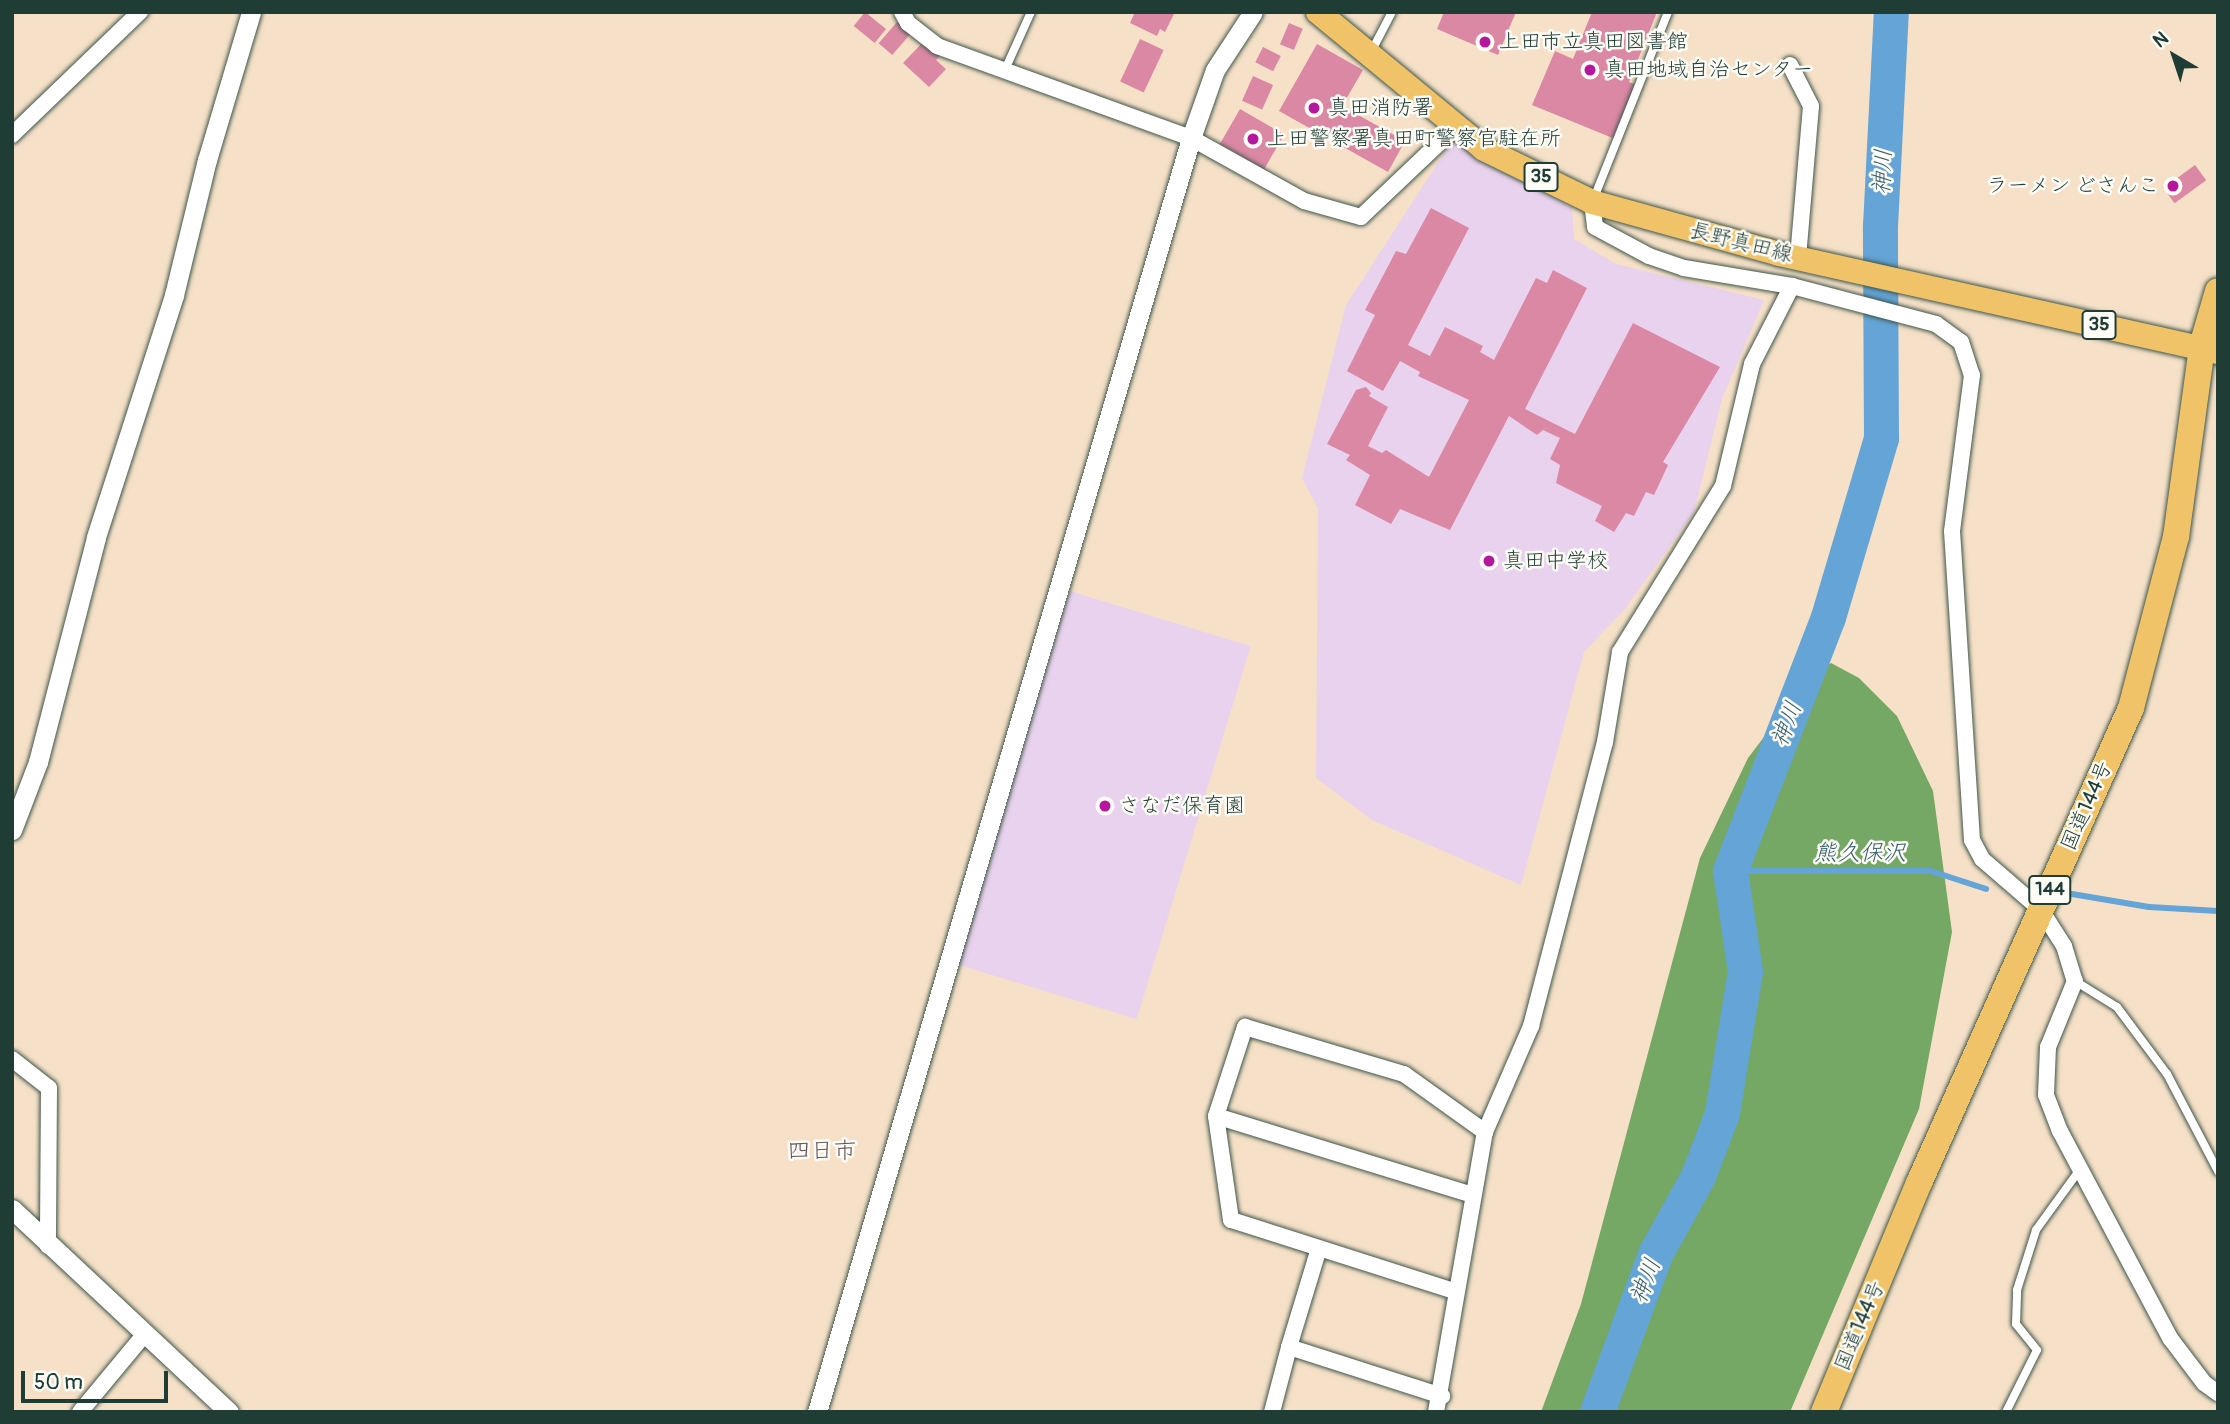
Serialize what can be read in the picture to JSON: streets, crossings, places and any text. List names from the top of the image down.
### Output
{
  "streets": {
    "highway": ["国道144号", "144"],
    "main road": ["35", "長野真田線"]
  },
  "crossings": [
    ["長野真田線", "国道144号"]
  ],
  "districts": ["四日市"],
  "water": ["神川", "熊久保沢"],
  "places": [
    "上田市立真田図書館",
    "真田地域自治センター",
    "真田消防署",
    "上田警察署真田町警察官駐在所",
    "ラーメン どさんこ",
    "真田中学校",
    "さなだ保育園"
  ],
  "scale_bar": "50 m",
  "north": "top left"
}
